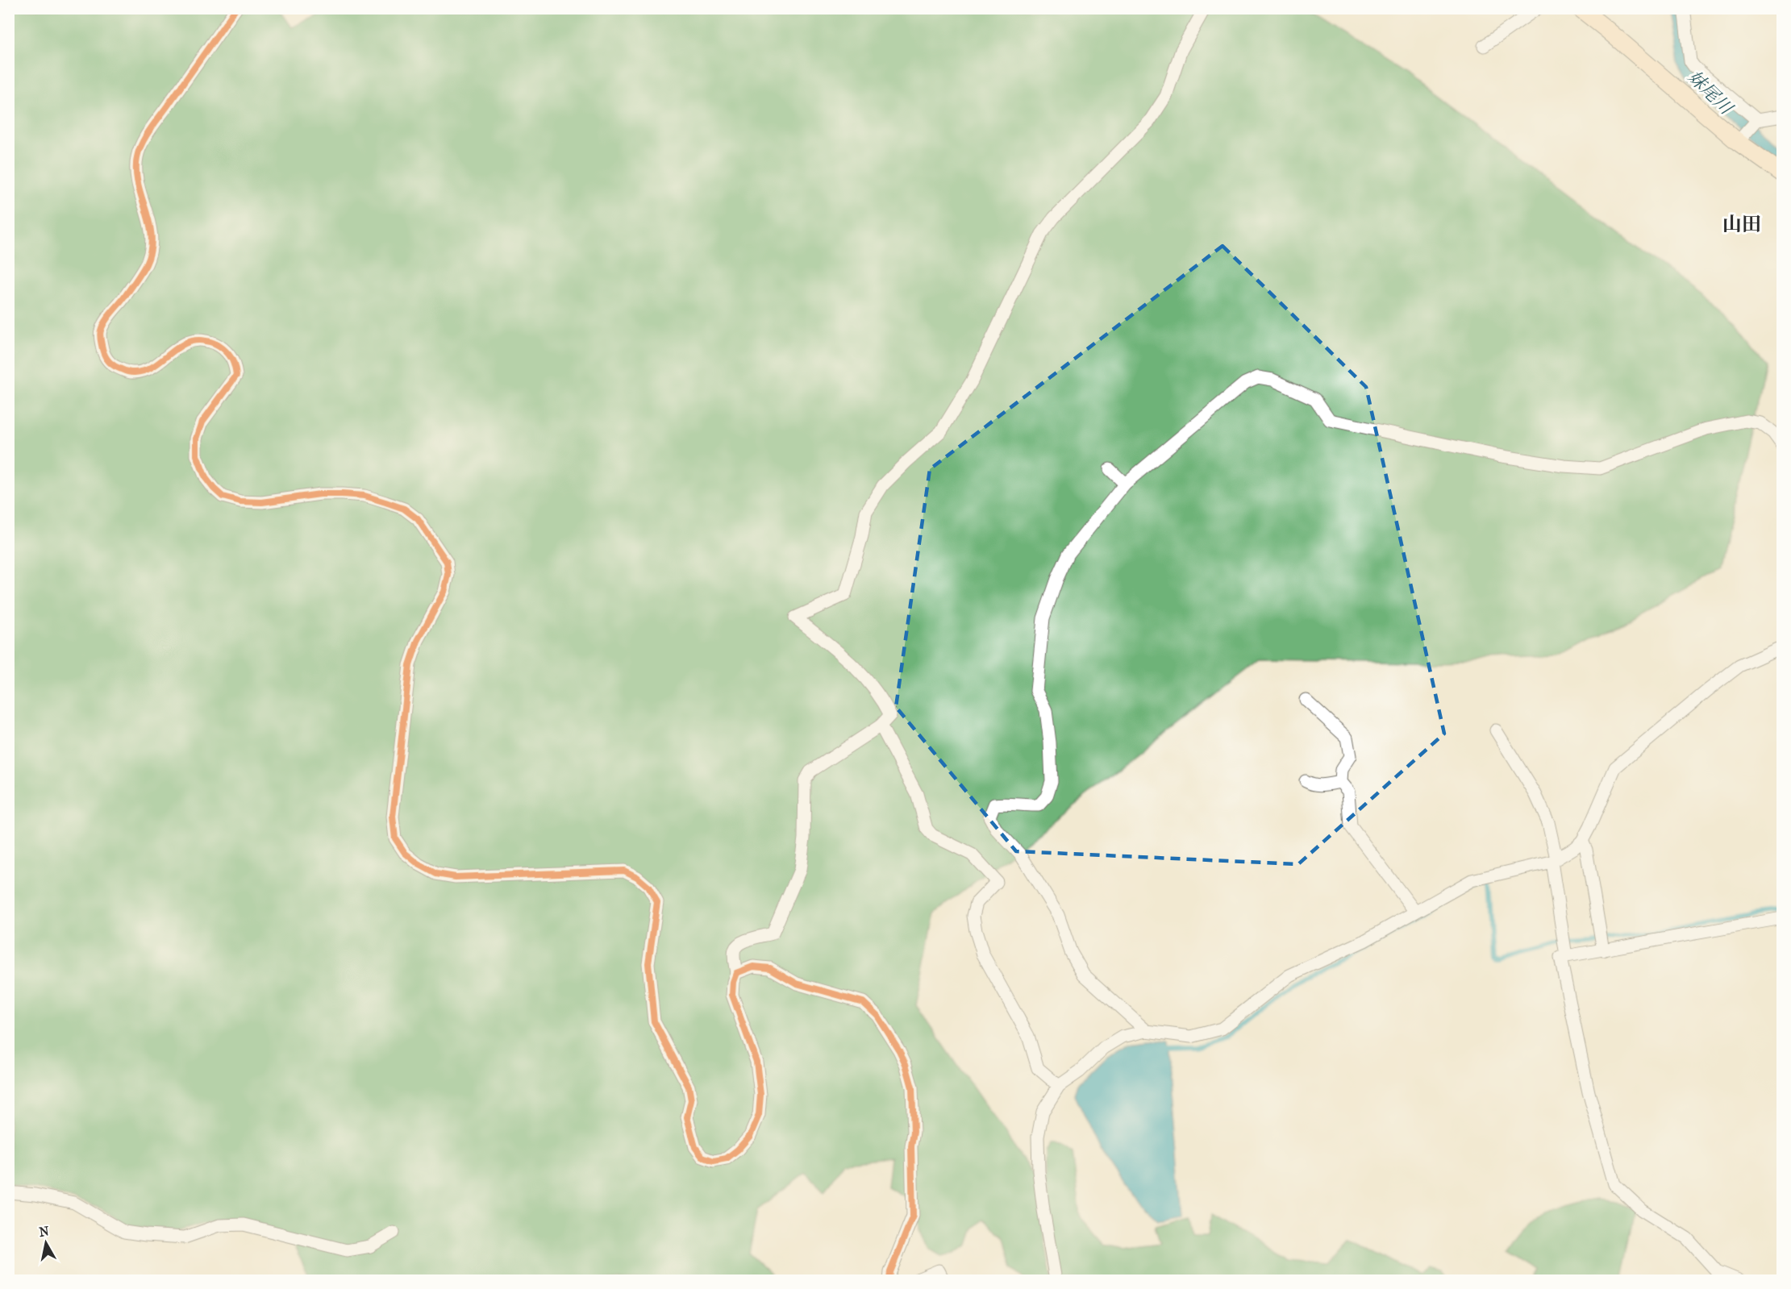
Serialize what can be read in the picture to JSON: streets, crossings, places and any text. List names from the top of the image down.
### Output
{
  "districts": ["山田"],
  "water": ["妹尾川"],
  "north": "top"
}
